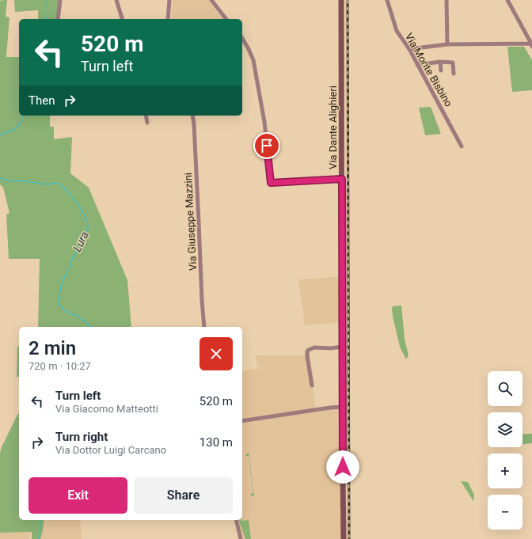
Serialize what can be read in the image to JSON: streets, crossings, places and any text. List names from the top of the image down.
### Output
{
  "streets": {
    "street": ["Via Monte Bisbino", "Via Dante Alighieri", "Via Giuseppe Mazzini"]
  },
  "water": ["Lura"],
  "page": {
    "turn": ["520 m", "Turn left"],
    "then": "Then",
    "heading": ["2 min", "720 m · 10:27"],
    "map_buttons": ["+", "−"],
    "list": [
      {
        "name": "Turn left",
        "note": "Via Giacomo Matteotti",
        "value": "520 m"
      },
      {
        "name": "Turn right",
        "note": "Via Dottor Luigi Carcano",
        "value": "130 m"
      }
    ],
    "buttons": ["Exit", "Share"]
  }
}
